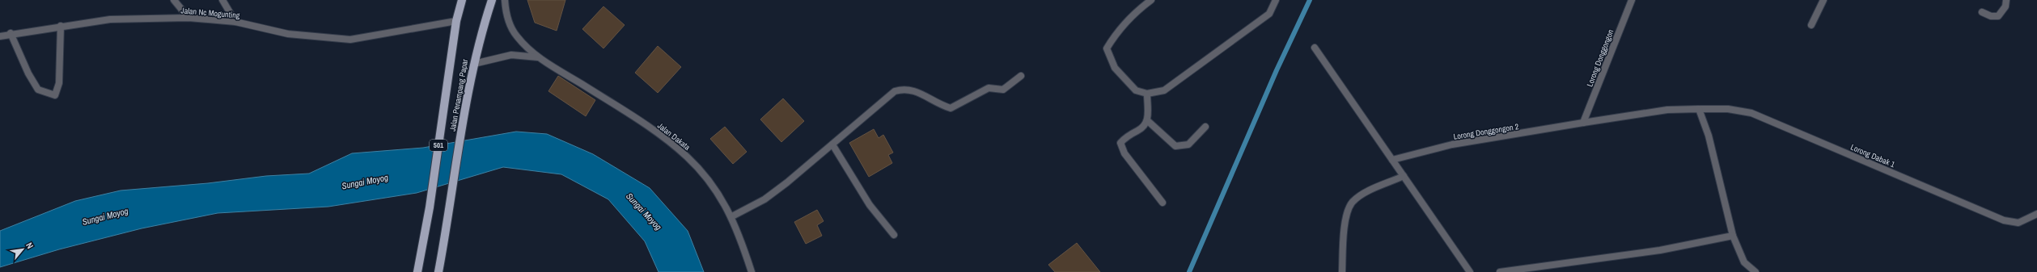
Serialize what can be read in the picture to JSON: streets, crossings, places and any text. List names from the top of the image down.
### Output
{
  "streets": {
    "main road": ["Jalan Penampang Papar", "501"],
    "street": [
      "Jalan Nc Mogunting",
      "Lorong Donggongon",
      "Lorong Donggongon 2",
      "Jalan Dakata",
      "Lorong Dabak 1"
    ]
  },
  "crossings": [
    ["Jalan Nc Mogunting", "Jalan Penampang Papar"],
    ["Lorong Donggongon", "Lorong Donggongon 2"],
    ["Lorong Donggongon", "Lorong Dabak 1"],
    ["Jalan Penampang Papar", "Jalan Dakata"],
    ["Lorong Donggongon 2", "Lorong Dabak 1"]
  ],
  "water": ["Sungai Moyog"],
  "north": "top right"
}
